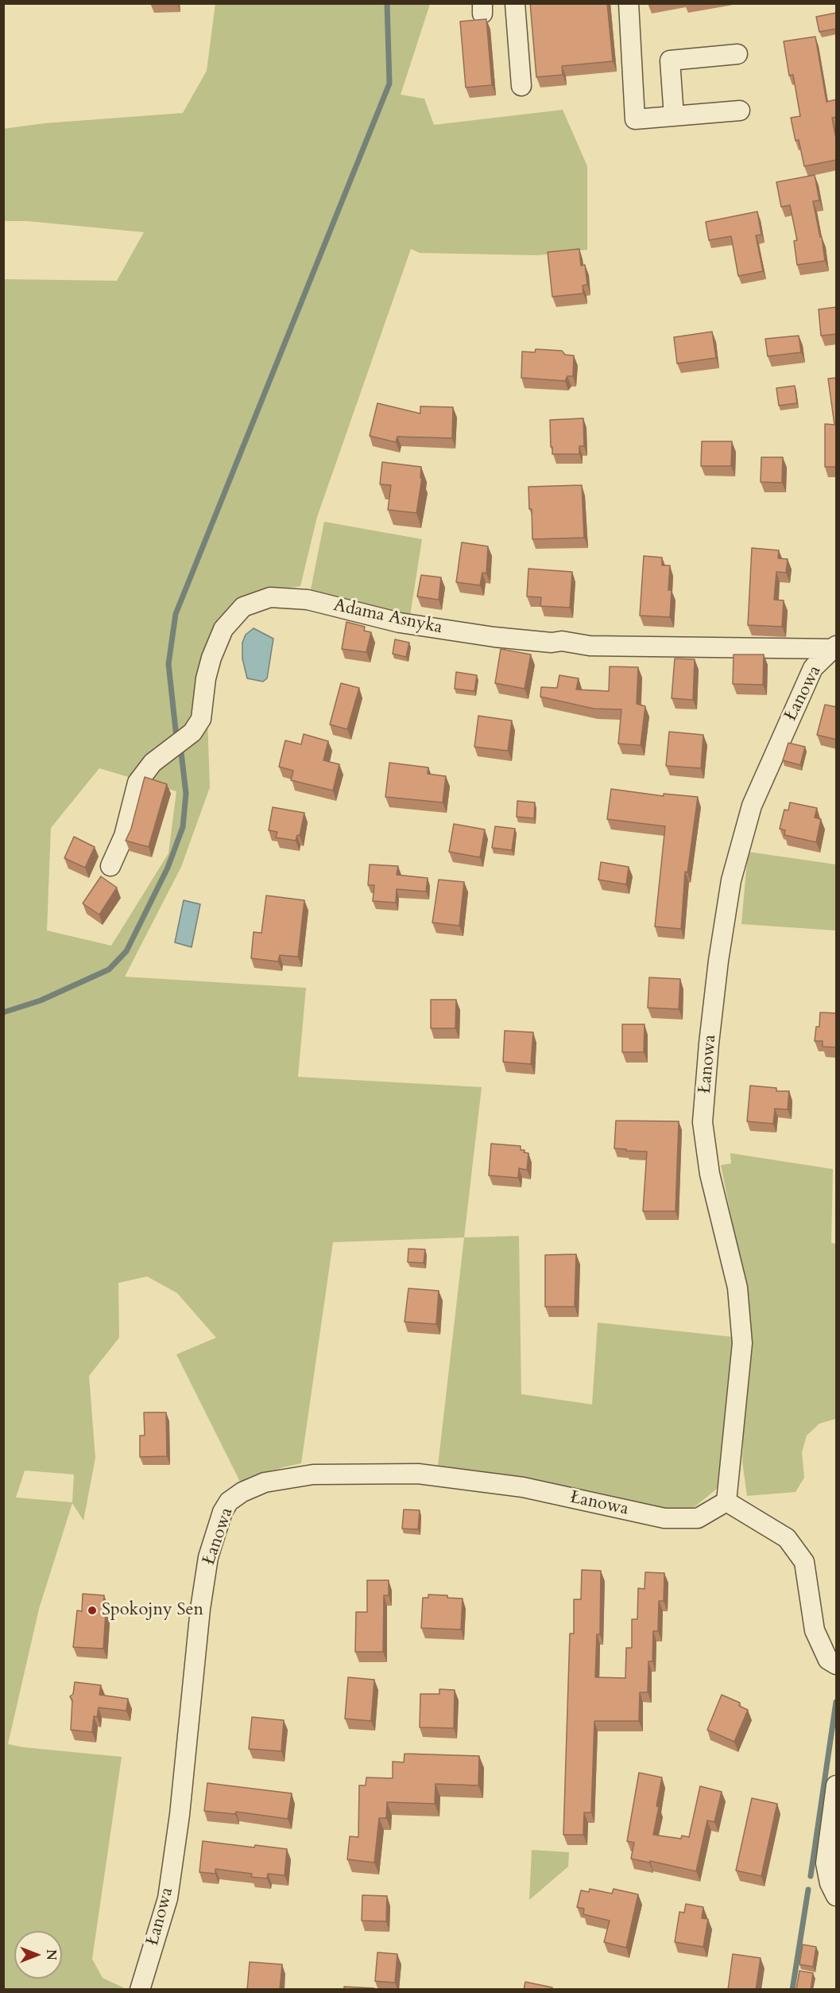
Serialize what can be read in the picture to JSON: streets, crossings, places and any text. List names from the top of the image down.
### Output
{
  "streets": {
    "street": ["Adama Asnyka", "Łanowa"]
  },
  "crossings": [
    ["Adama Asnyka", "Łanowa"]
  ],
  "places": ["Spokojny Sen"],
  "north": "right"
}
